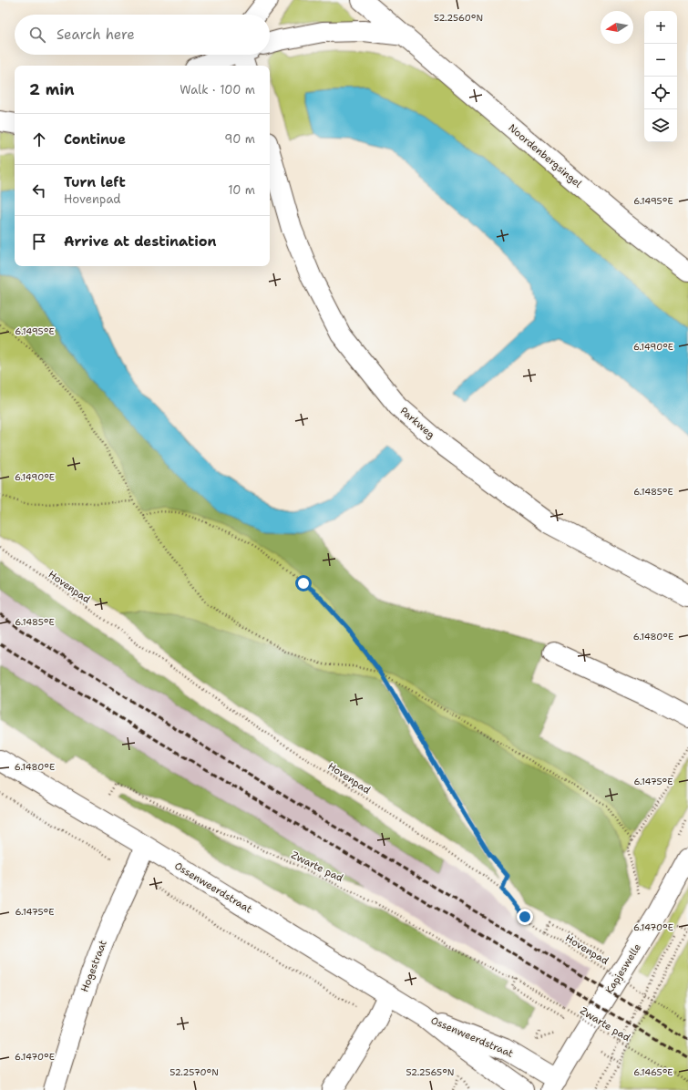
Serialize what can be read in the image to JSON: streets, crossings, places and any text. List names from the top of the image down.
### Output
{
  "streets": {
    "street": [
      "Noordenbergsingel",
      "Parkweg",
      "Ossenweerdstraat",
      "Hogestraat",
      "Kapjeswelle"
    ],
    "path": ["Hovenpad", "Zwarte pad"]
  },
  "crossings": [
    ["Ossenweerdstraat", "Hogestraat"],
    ["Ossenweerdstraat", "Kapjeswelle"]
  ],
  "north": "left",
  "page": {
    "map_buttons": ["+", "−"],
    "search": "Search here",
    "heading": ["2 min", "Walk · 100 m"],
    "list": [
      ["Continue", "90 m"],
      ["Turn left", "Hovenpad", "10 m"],
      "Arrive at destination"
    ]
  },
  "coordinates": [
    "52.2560°N",
    "6.1495°E",
    "6.1490°E",
    "6.1485°E",
    "6.1480°E",
    "6.1475°E",
    "6.1470°E",
    "52.2570°N",
    "52.2565°N",
    "6.1465°E"
  ]
}
